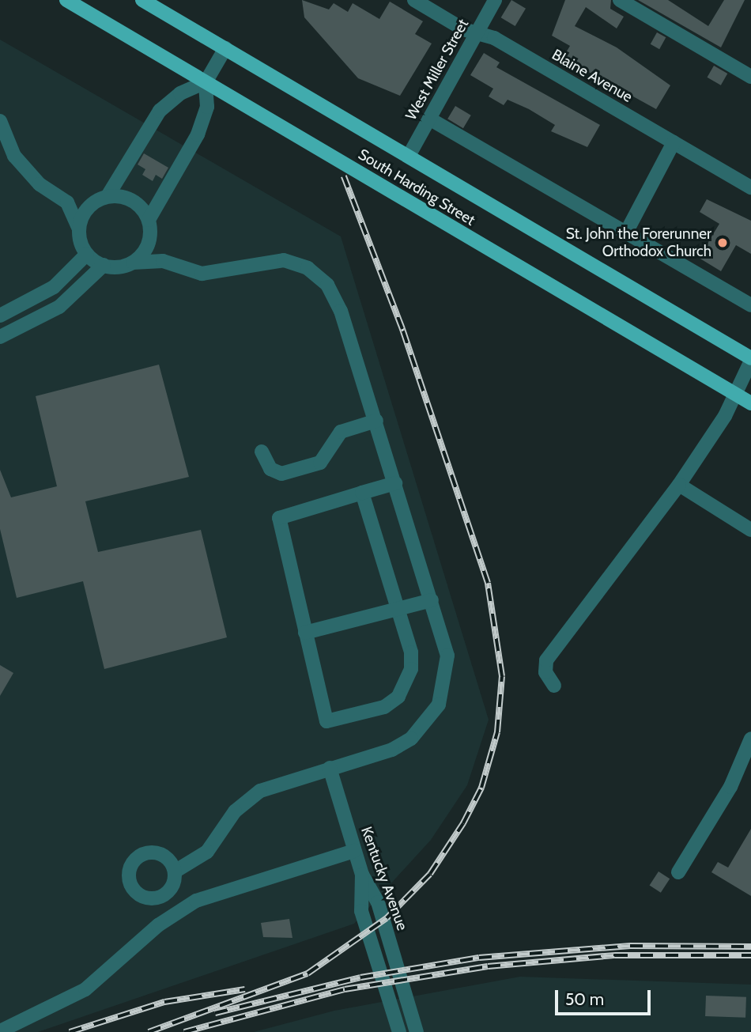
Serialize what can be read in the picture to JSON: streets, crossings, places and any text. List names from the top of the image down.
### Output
{
  "streets": {
    "main road": ["South Harding Street"],
    "street": ["West Miller Street", "Blaine Avenue", "Kentucky Avenue"]
  },
  "crossings": [
    ["West Miller Street", "Blaine Avenue"],
    ["West Miller Street", "South Harding Street"]
  ],
  "places": ["St. John the Forerunner Orthodox Church"],
  "scale_bar": "50 m"
}
